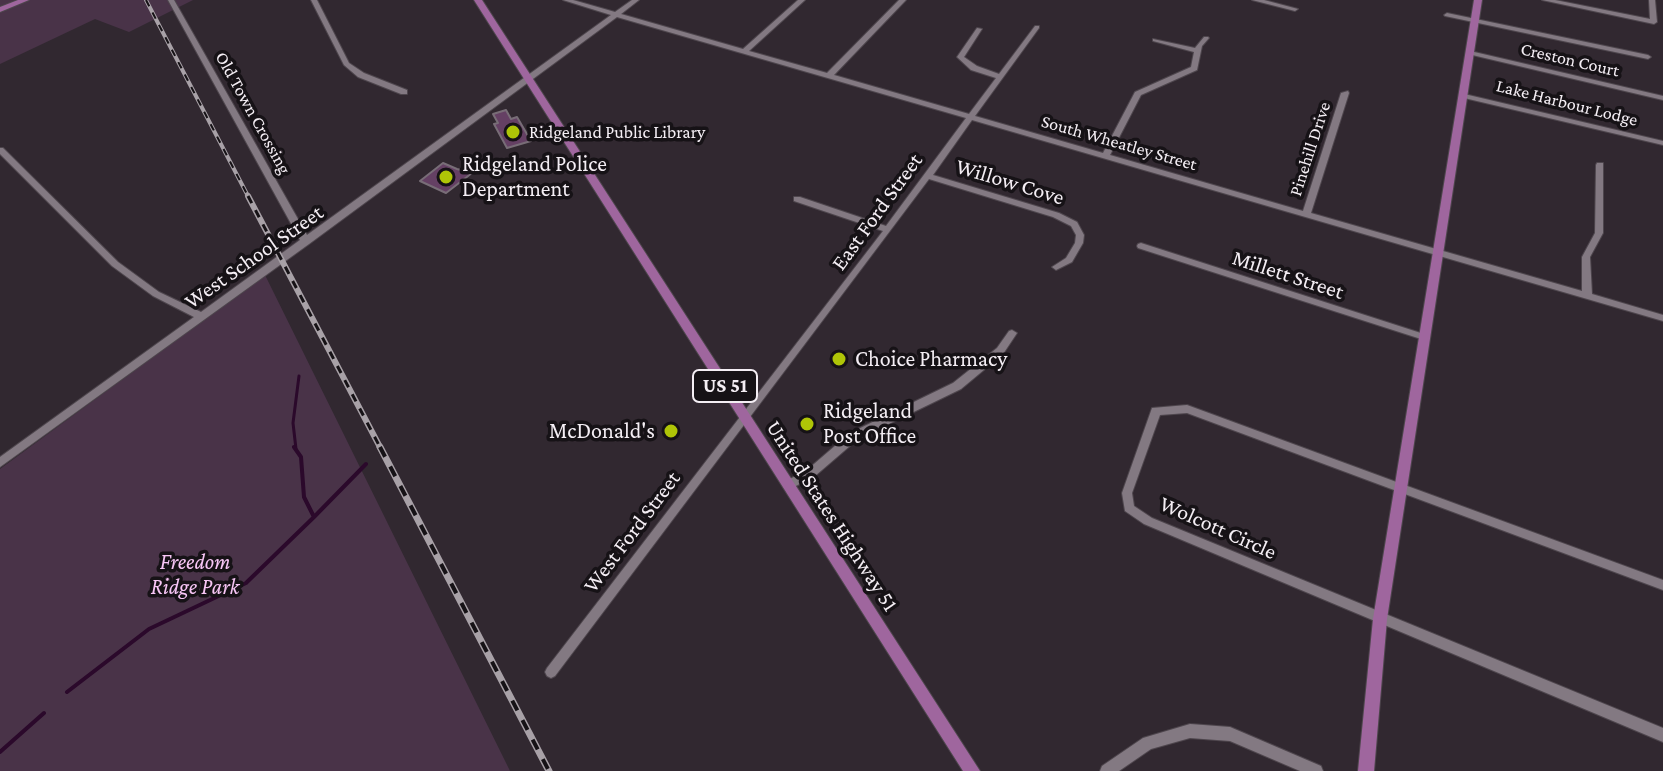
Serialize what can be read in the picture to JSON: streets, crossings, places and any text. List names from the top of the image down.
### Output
{
  "streets": {
    "main road": ["US 51", "United States Highway 51"],
    "street": [
      "Creston Court",
      "Lake Harbour Lodge",
      "Old Town Crossing",
      "South Wheatley Street",
      "Pinehill Drive",
      "Willow Cove",
      "East Ford Street",
      "West School Street",
      "Millett Street",
      "Wolcott Circle",
      "West Ford Street"
    ]
  },
  "crossings": [
    ["Old Town Crossing", "West School Street"],
    ["South Wheatley Street", "Pinehill Drive"],
    ["South Wheatley Street", "East Ford Street"],
    ["South Wheatley Street", "West School Street"],
    ["Willow Cove", "East Ford Street"],
    ["East Ford Street", "United States Highway 51"],
    ["East Ford Street", "West Ford Street"],
    ["West School Street", "United States Highway 51"],
    ["United States Highway 51", "West Ford Street"]
  ],
  "parks": ["Freedom Ridge Park"],
  "places": [
    "Ridgeland Public Library",
    "Ridgeland Police Department",
    "Choice Pharmacy",
    "Ridgeland Post Office",
    "McDonald's"
  ]
}
